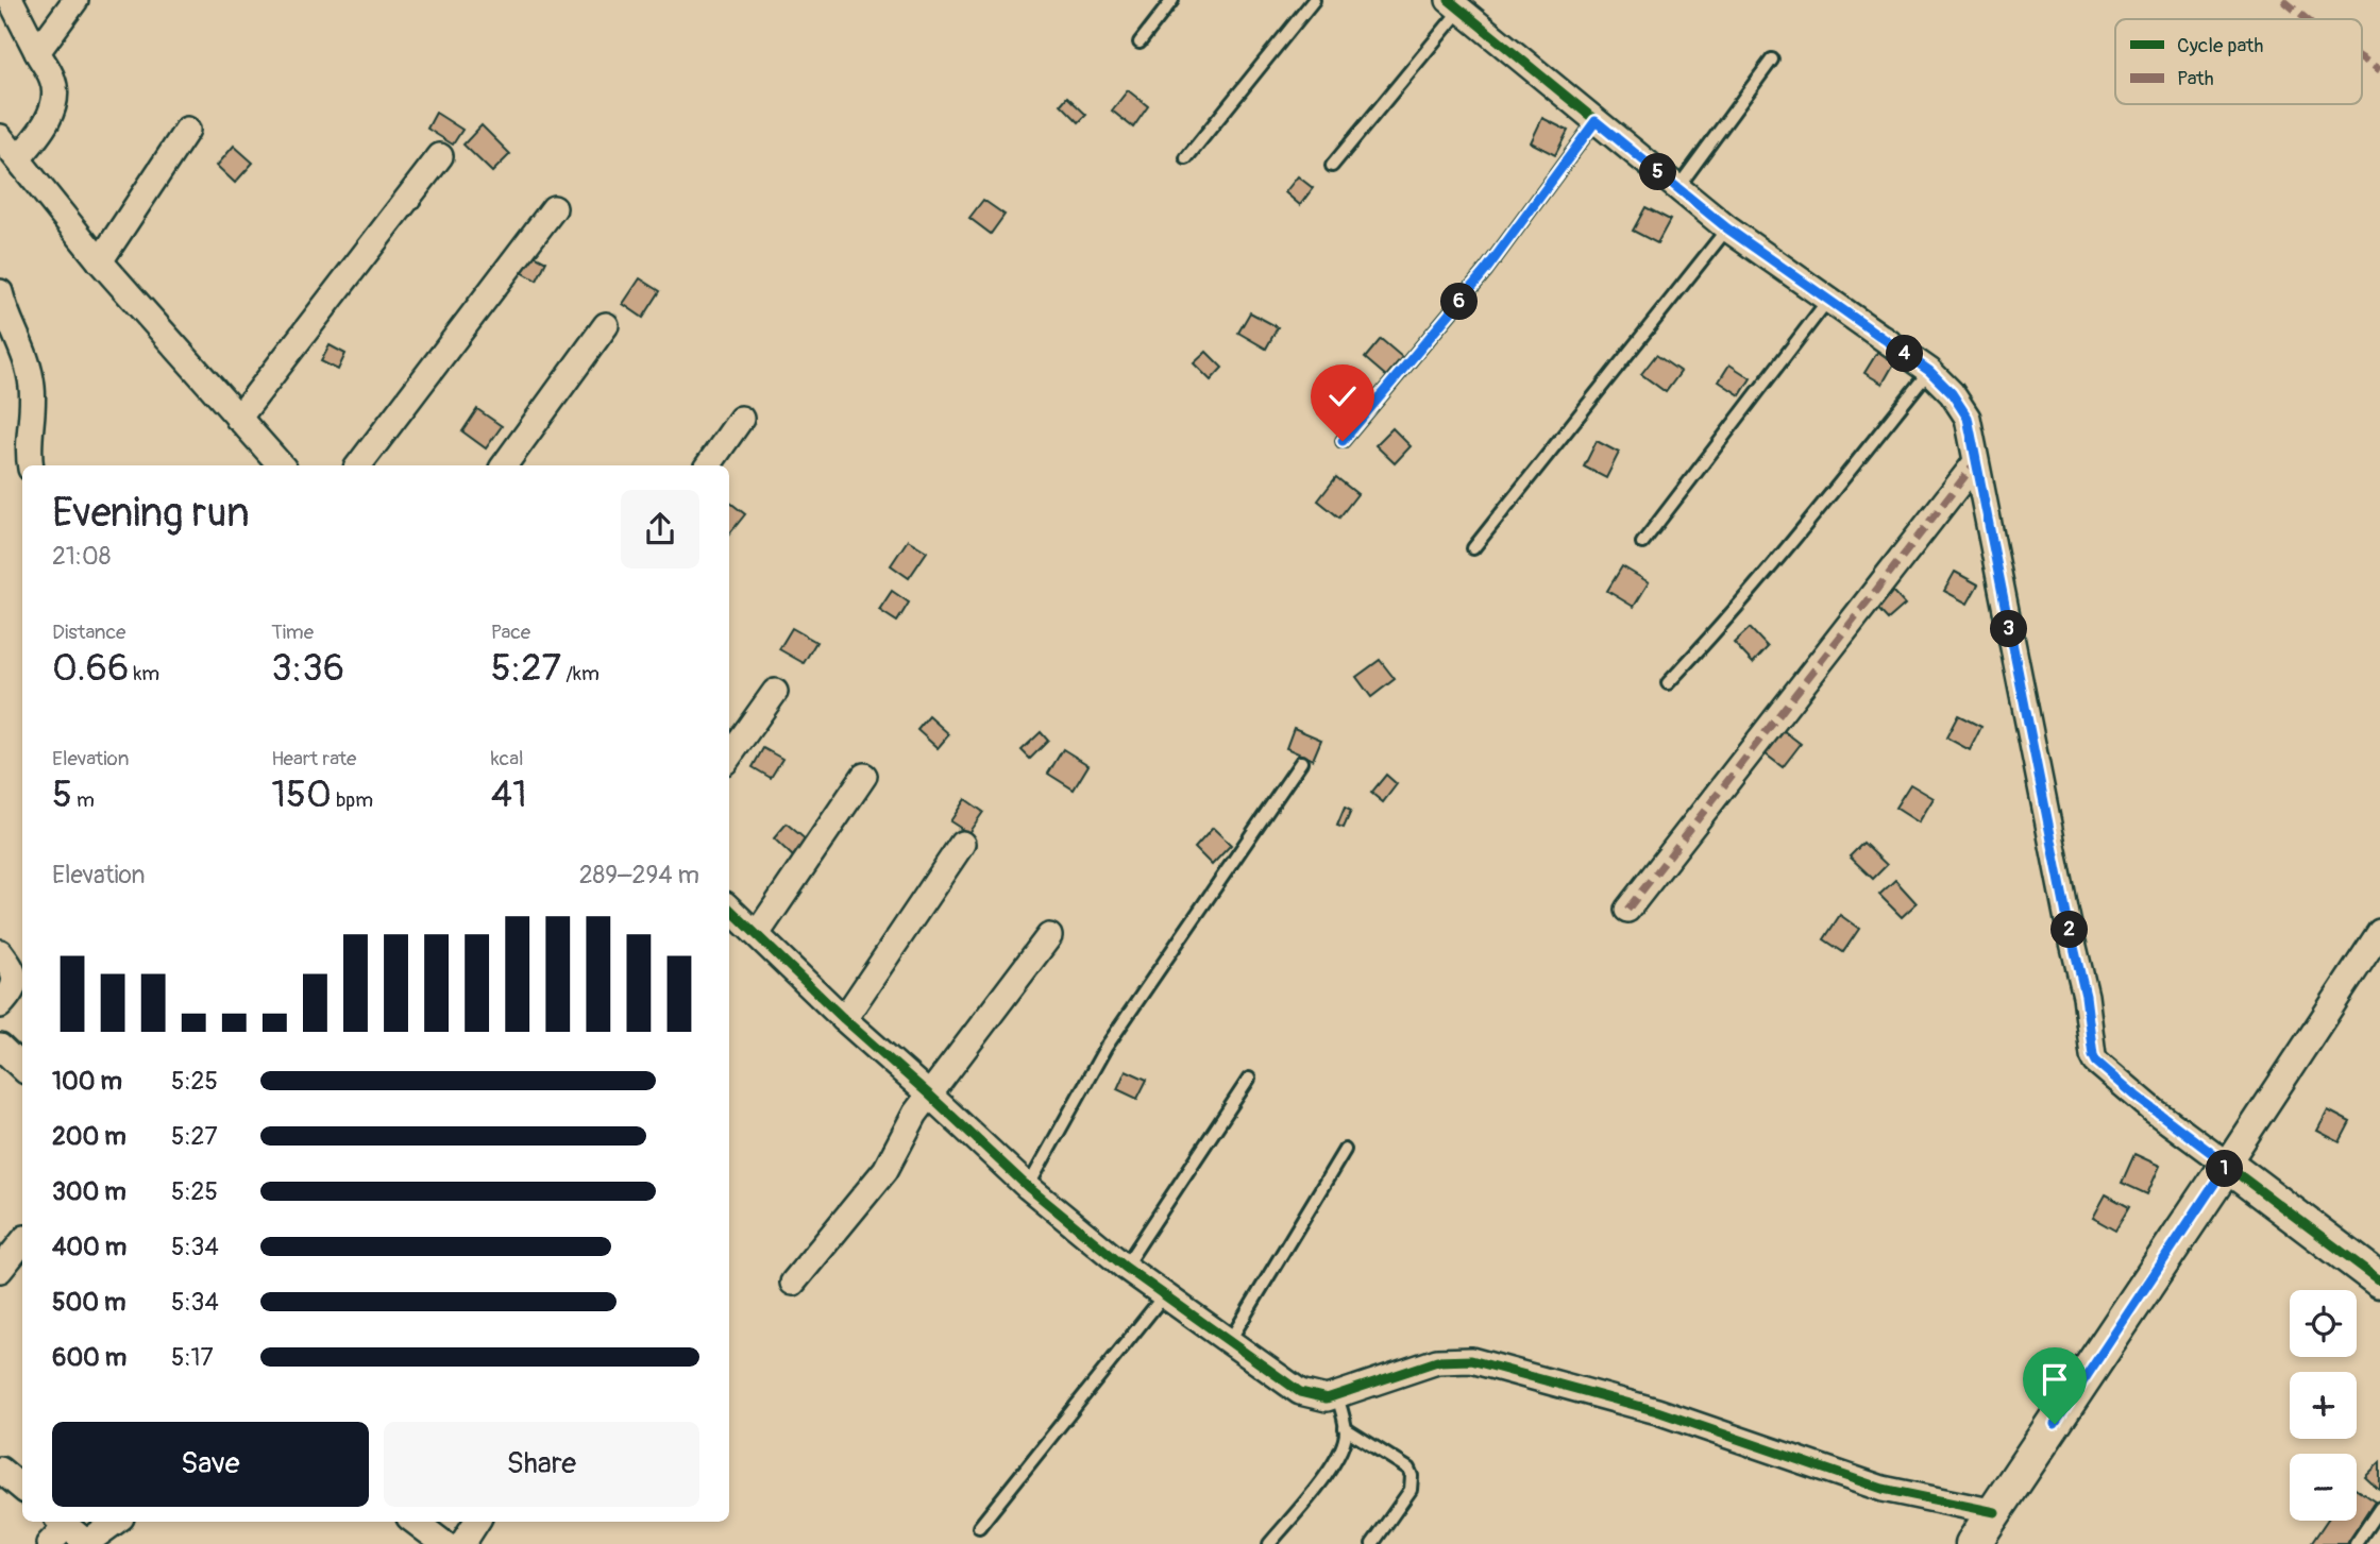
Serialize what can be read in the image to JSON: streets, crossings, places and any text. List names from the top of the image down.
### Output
{
  "legend": ["Cycle path", "Path"],
  "page": {
    "pins": [
      "5",
      "6",
      "4",
      "3",
      "2",
      "1"
    ],
    "heading": ["Evening run", "21:08"],
    "stats": [
      ["Distance", "0.66 km"],
      ["Time", "3:36"],
      ["Pace", "5:27 /km"],
      ["Elevation", "5 m"],
      ["Heart rate", "150 bpm"],
      ["kcal", "41"]
    ],
    "chart": ["Elevation", "289–294 m"],
    "list": [
      {
        "name": "100 m",
        "note": "5:25"
      },
      {
        "name": "200 m",
        "note": "5:27"
      },
      {
        "name": "300 m",
        "note": "5:25"
      },
      {
        "name": "400 m",
        "note": "5:34"
      },
      {
        "name": "500 m",
        "note": "5:34"
      },
      {
        "name": "600 m",
        "note": "5:17"
      }
    ],
    "map_buttons": ["+", "−"],
    "buttons": ["Save", "Share"]
  }
}
